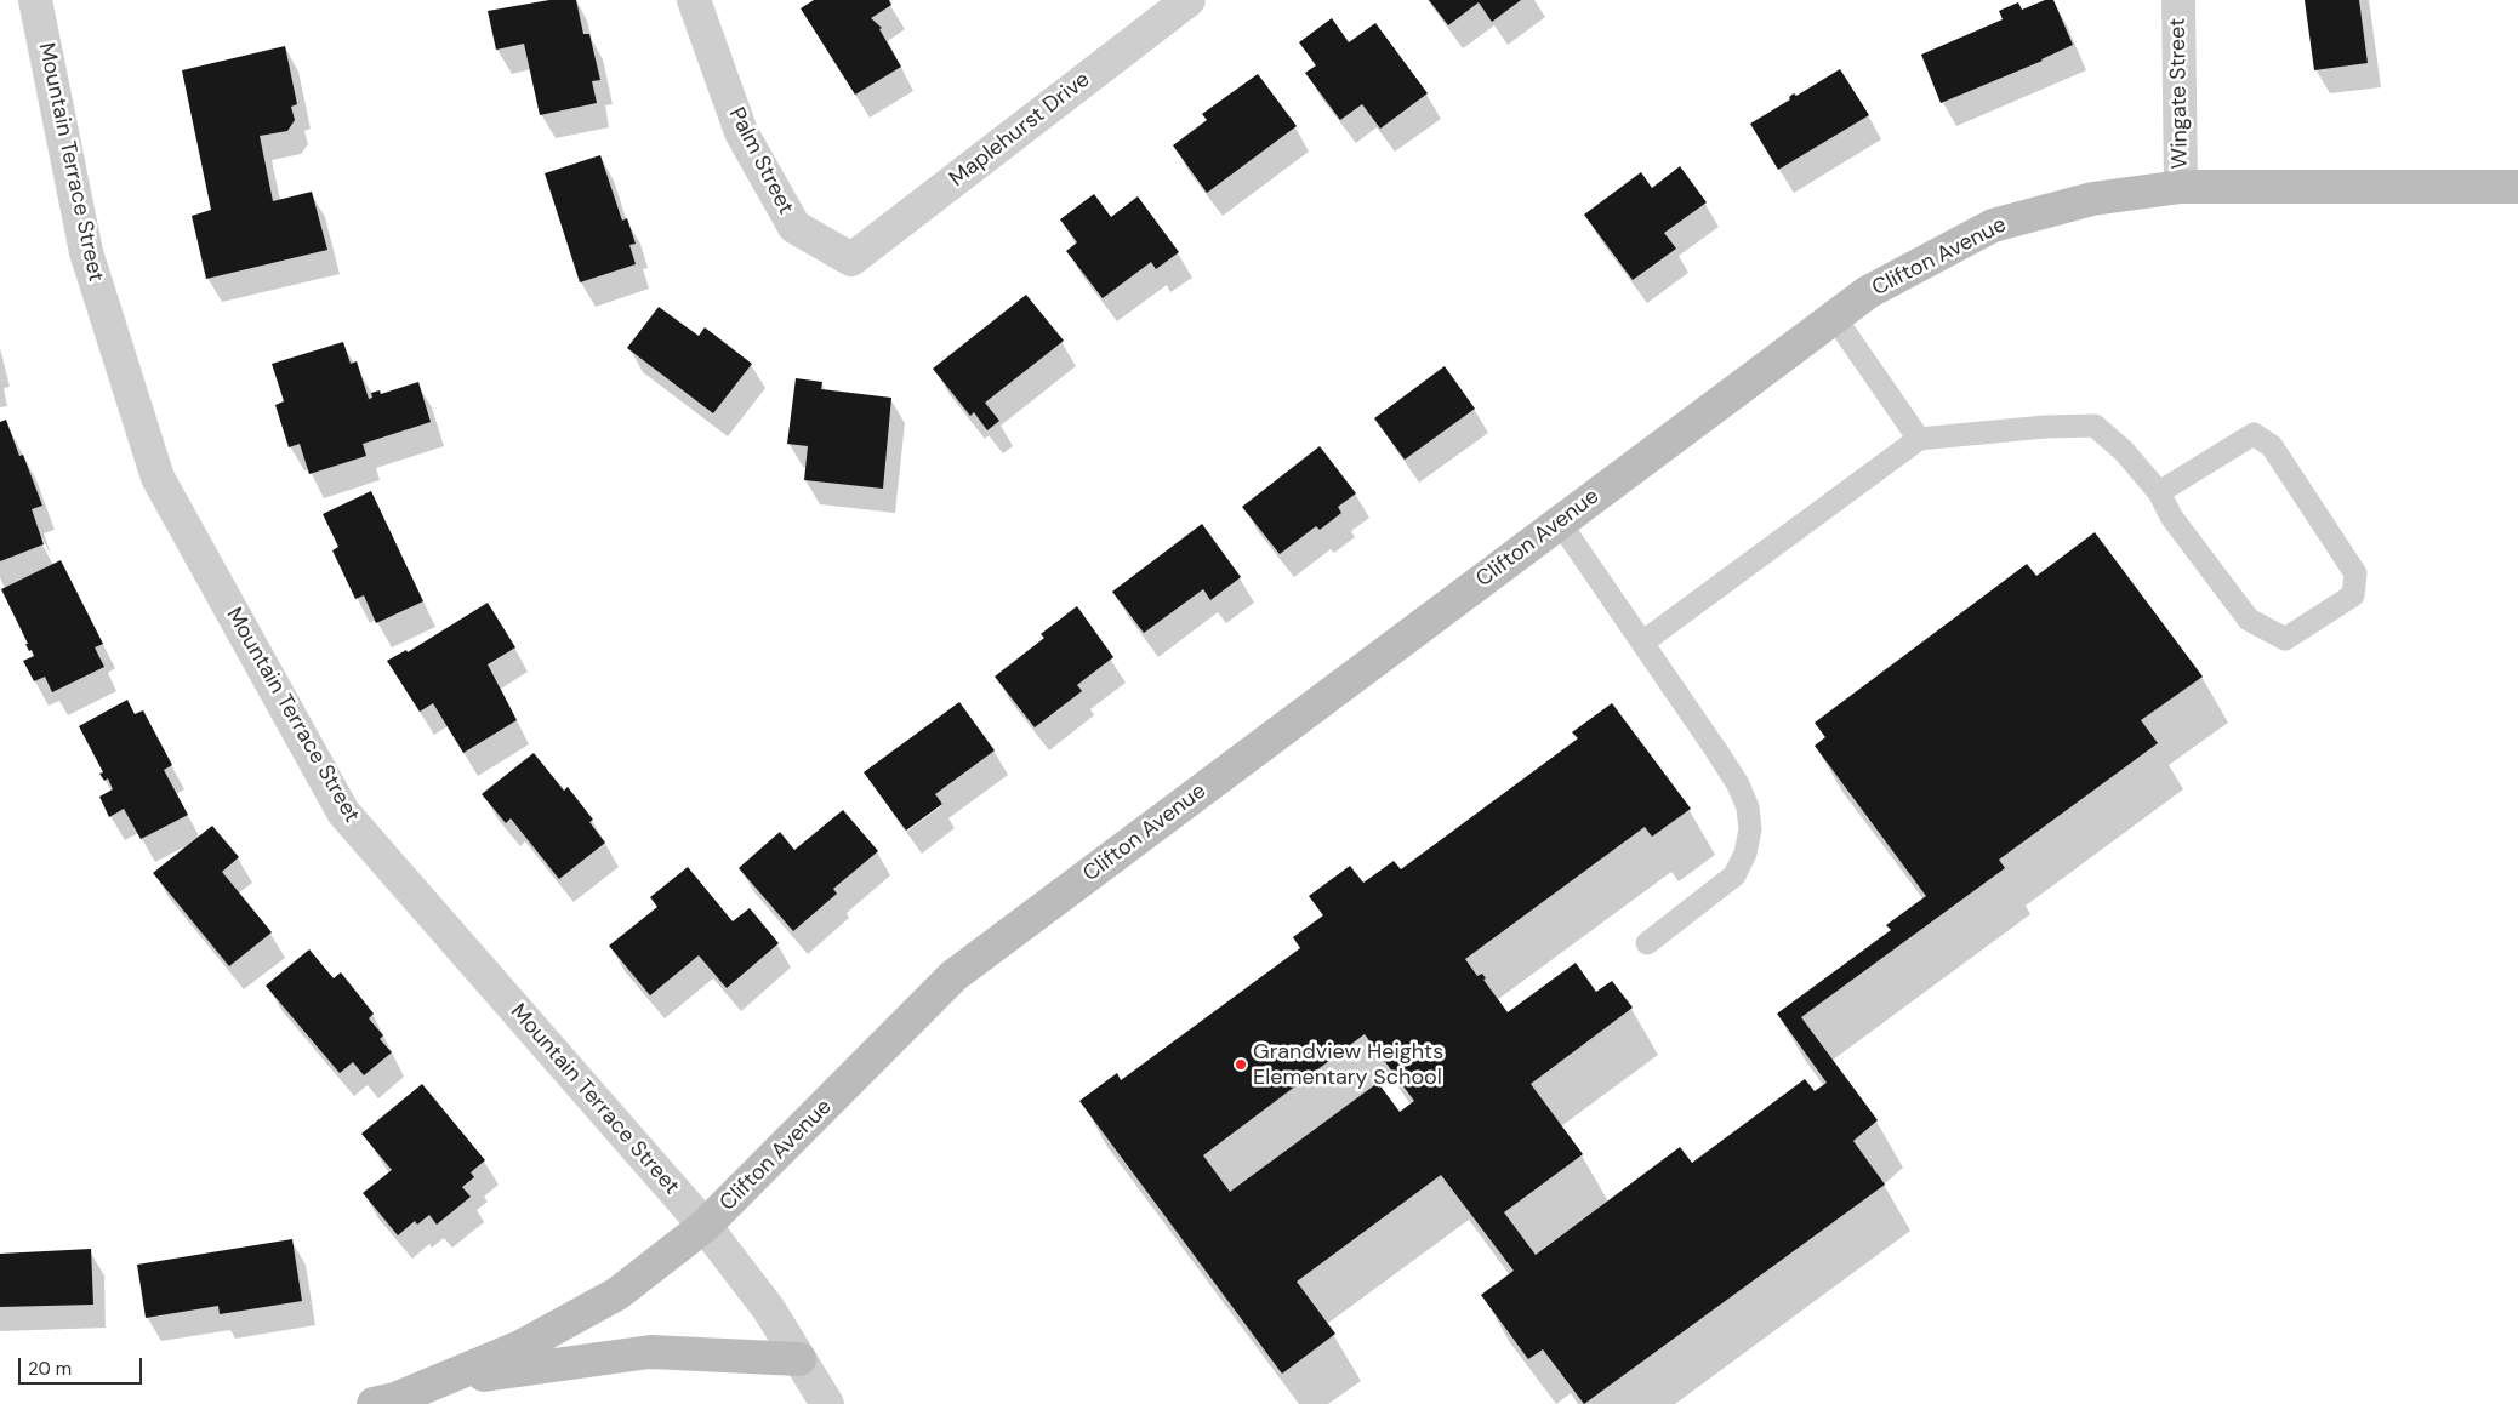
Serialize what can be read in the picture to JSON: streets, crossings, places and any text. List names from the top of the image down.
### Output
{
  "streets": {
    "main road": ["Clifton Avenue"],
    "street": [
      "Wingate Street",
      "Maplehurst Drive",
      "Palm Street",
      "Mountain Terrace Street"
    ]
  },
  "crossings": [
    ["Wingate Street", "Clifton Avenue"],
    ["Maplehurst Drive", "Palm Street"],
    ["Mountain Terrace Street", "Clifton Avenue"]
  ],
  "places": ["Grandview Heights Elementary School"],
  "scale_bar": "20 m"
}
